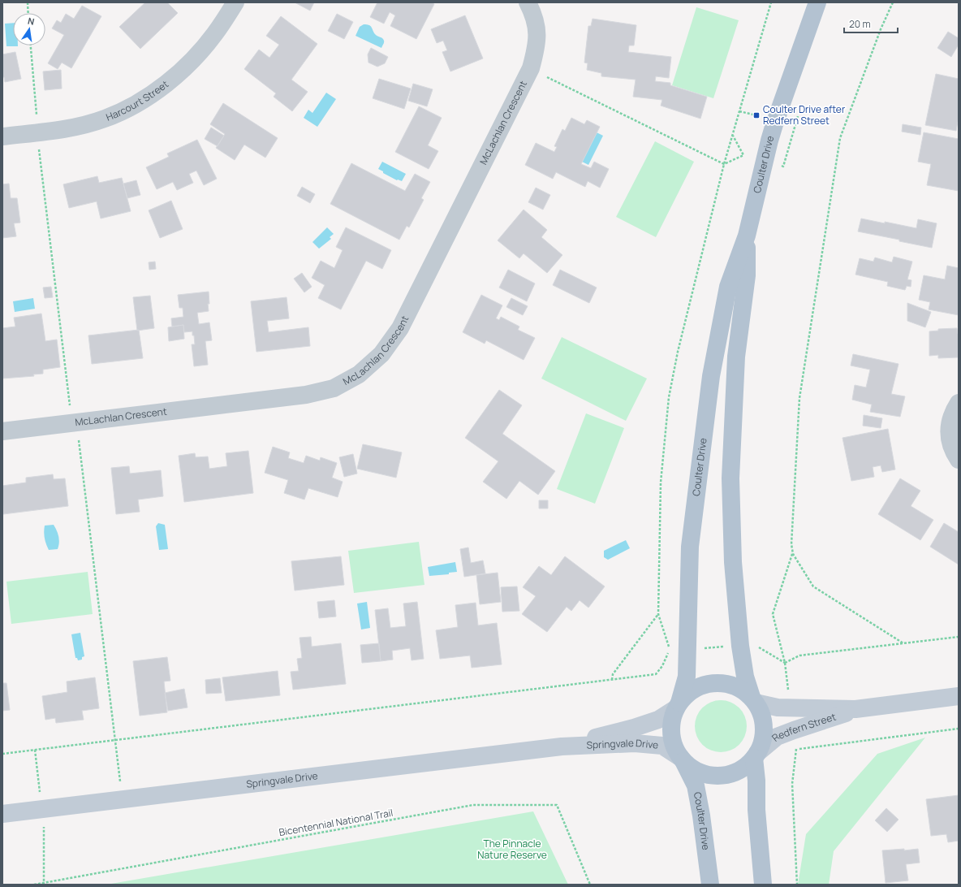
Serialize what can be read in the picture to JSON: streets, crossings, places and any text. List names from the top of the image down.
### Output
{
  "streets": {
    "main road": ["Coulter Drive", "Redfern Street", "Springvale Drive"],
    "street": ["Harcourt Street", "McLachlan Crescent"],
    "path": ["Bicentennial National Trail"]
  },
  "crossings": [
    ["Coulter Drive", "Redfern Street"],
    ["Coulter Drive", "Springvale Drive"],
    ["Redfern Street", "Springvale Drive"]
  ],
  "parks": ["The Pinnacle Nature Reserve"],
  "places": {
    "transit": ["Coulter Drive after Redfern Street"]
  },
  "scale_bar": "20 m",
  "north": "top"
}
